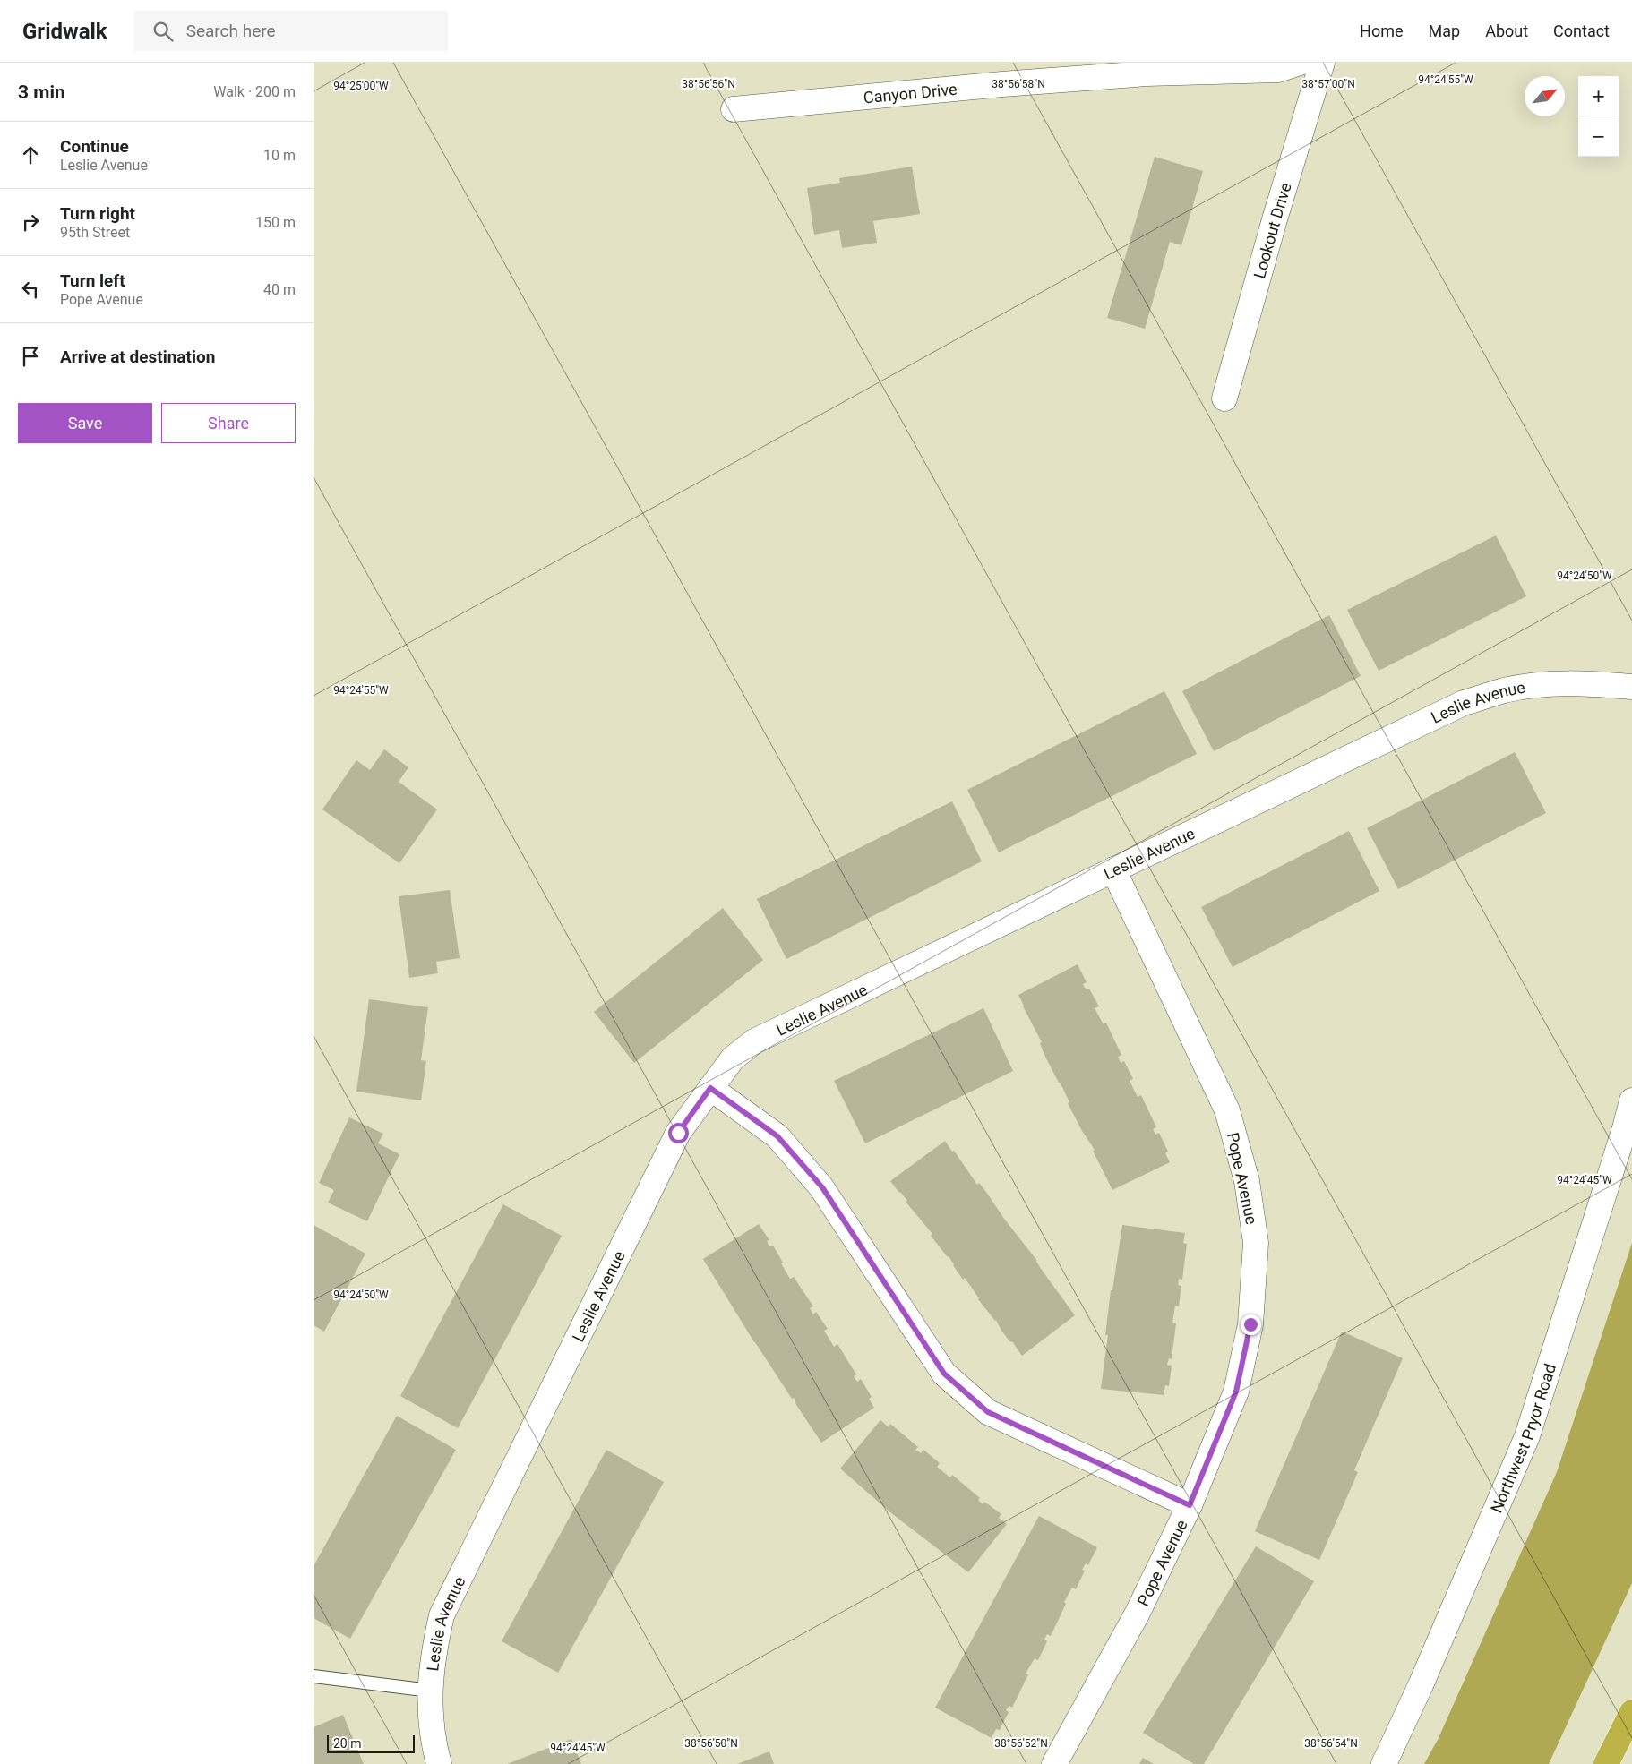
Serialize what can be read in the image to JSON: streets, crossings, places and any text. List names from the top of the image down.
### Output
{
  "streets": {
    "street": [
      "Canyon Drive",
      "Lookout Drive",
      "Leslie Avenue",
      "Pope Avenue",
      "Northwest Pryor Road"
    ]
  },
  "crossings": [
    ["Leslie Avenue", "Pope Avenue"]
  ],
  "scale_bar": "20 m",
  "north": "top right",
  "page": {
    "header": "Gridwalk",
    "search": "Search here",
    "nav": [
      "Home",
      "Map",
      "About",
      "Contact"
    ],
    "heading": ["3 min", "Walk · 200 m"],
    "map_buttons": ["+", "−"],
    "list": [
      ["Continue", "Leslie Avenue", "10 m"],
      ["Turn right", "95th Street", "150 m"],
      ["Turn left", "Pope Avenue", "40 m"],
      "Arrive at destination"
    ],
    "buttons": ["Save", "Share"],
    "scale": "20 m"
  },
  "coordinates": [
    "94°24'55\"W",
    "38°56'56\"N",
    "38°56'58\"N",
    "38°57'00\"N",
    "94°25'00\"W",
    "94°24'50\"W",
    "94°24'45\"W",
    "38°56'50\"N",
    "38°56'52\"N",
    "38°56'54\"N"
  ]
}
